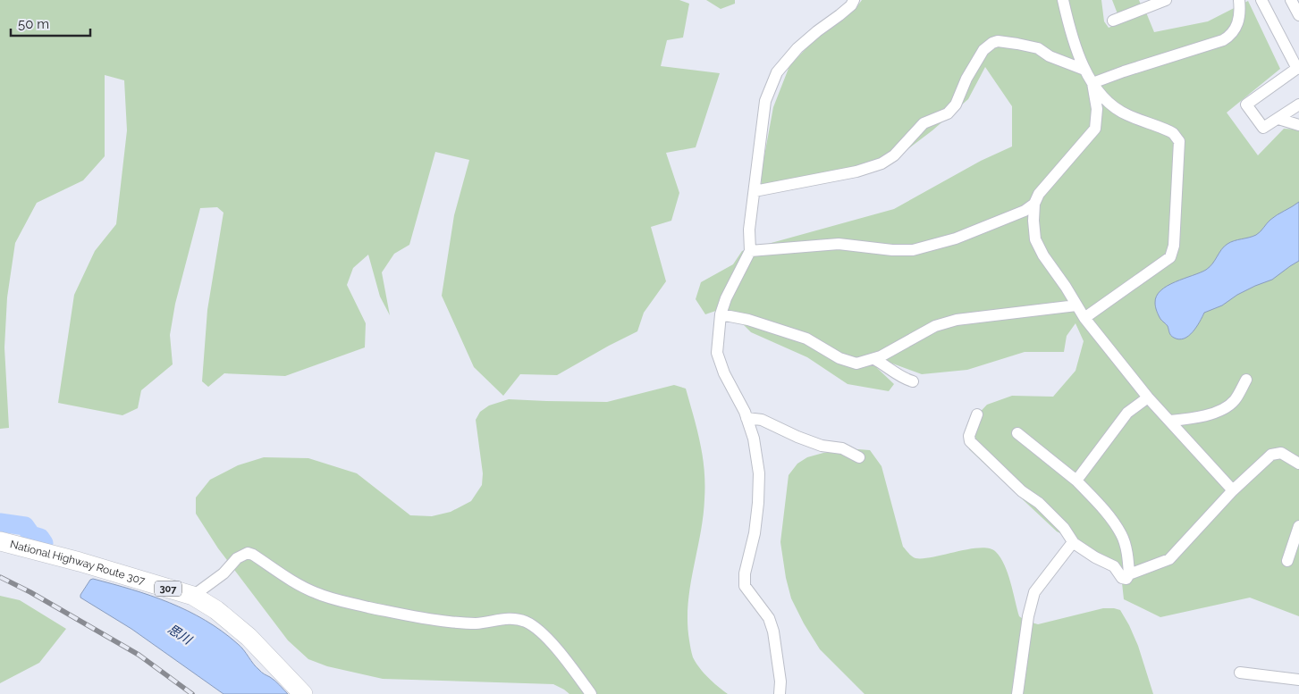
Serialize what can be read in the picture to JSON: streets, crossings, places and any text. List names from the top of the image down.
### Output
{
  "streets": {
    "highway": ["National Highway Route 307", "307"]
  },
  "water": ["思川"],
  "scale_bar": "50 m"
}
